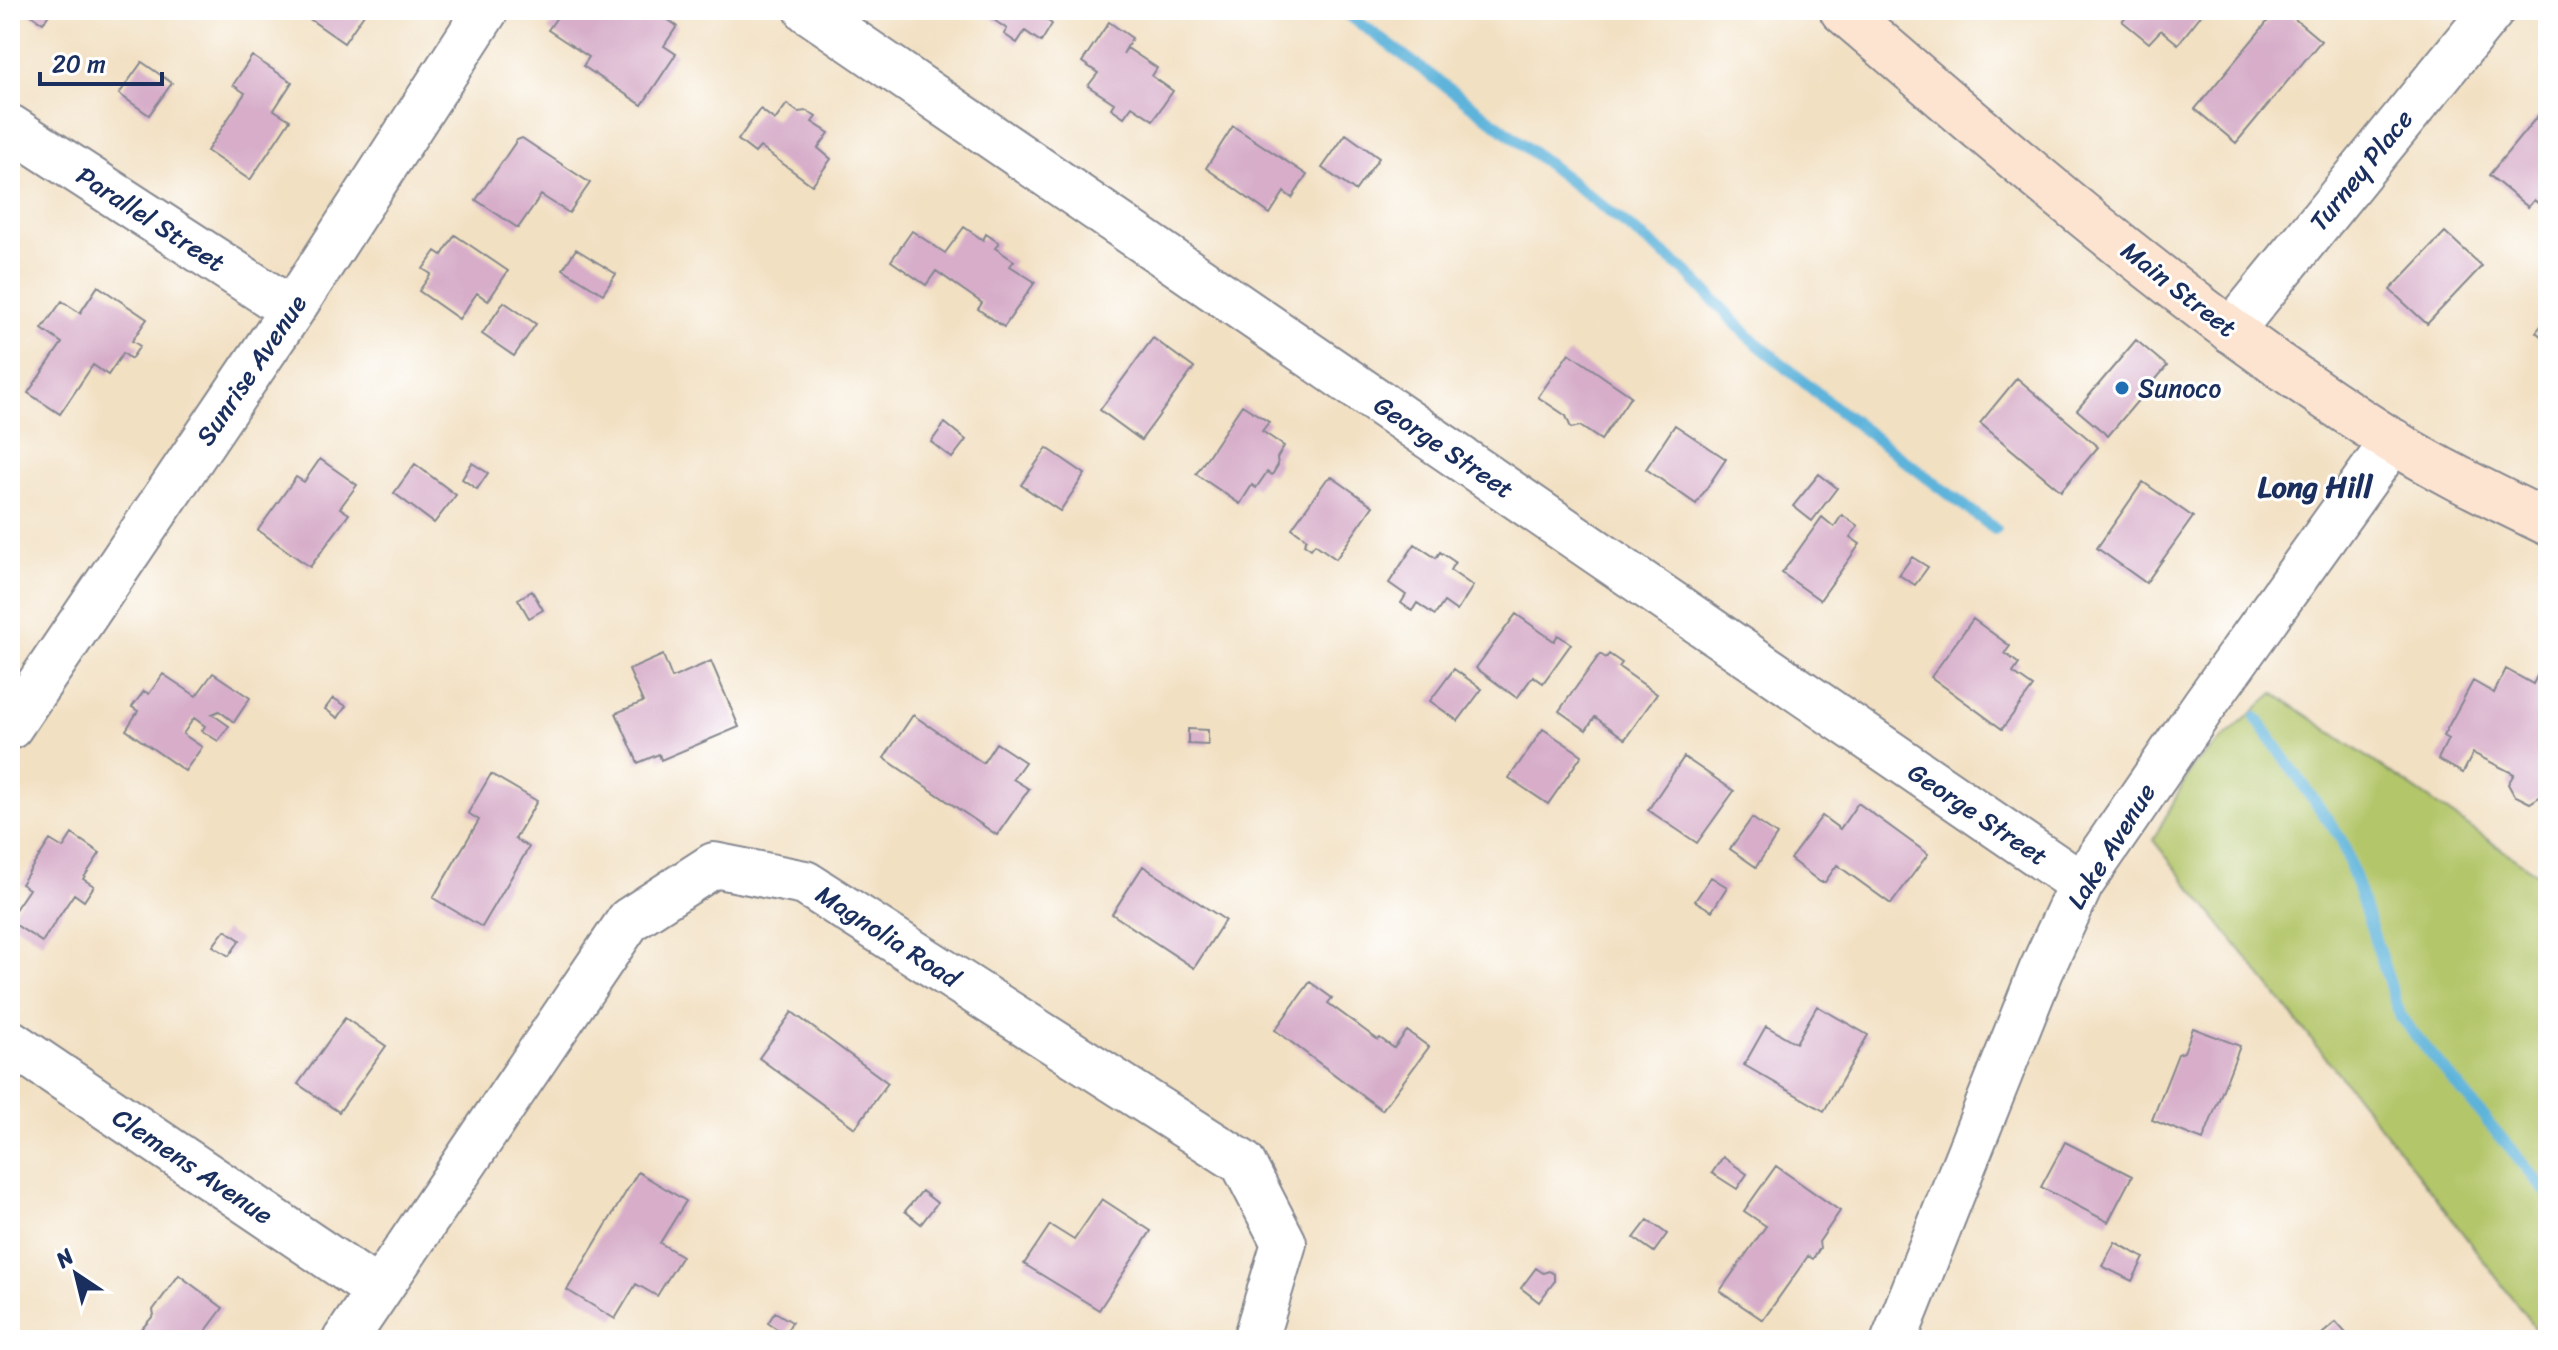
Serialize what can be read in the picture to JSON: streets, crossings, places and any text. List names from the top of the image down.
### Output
{
  "streets": {
    "main road": ["Main Street"],
    "street": [
      "Turney Place",
      "Parallel Street",
      "Sunrise Avenue",
      "George Street",
      "Lake Avenue",
      "Magnolia Road",
      "Clemens Avenue"
    ]
  },
  "crossings": [
    ["Turney Place", "Main Street"],
    ["Parallel Street", "Sunrise Avenue"],
    ["Main Street", "Lake Avenue"],
    ["George Street", "Lake Avenue"],
    ["Magnolia Road", "Clemens Avenue"]
  ],
  "districts": ["Long Hill"],
  "places": ["Sunoco"],
  "scale_bar": "20 m",
  "north": "top left"
}
